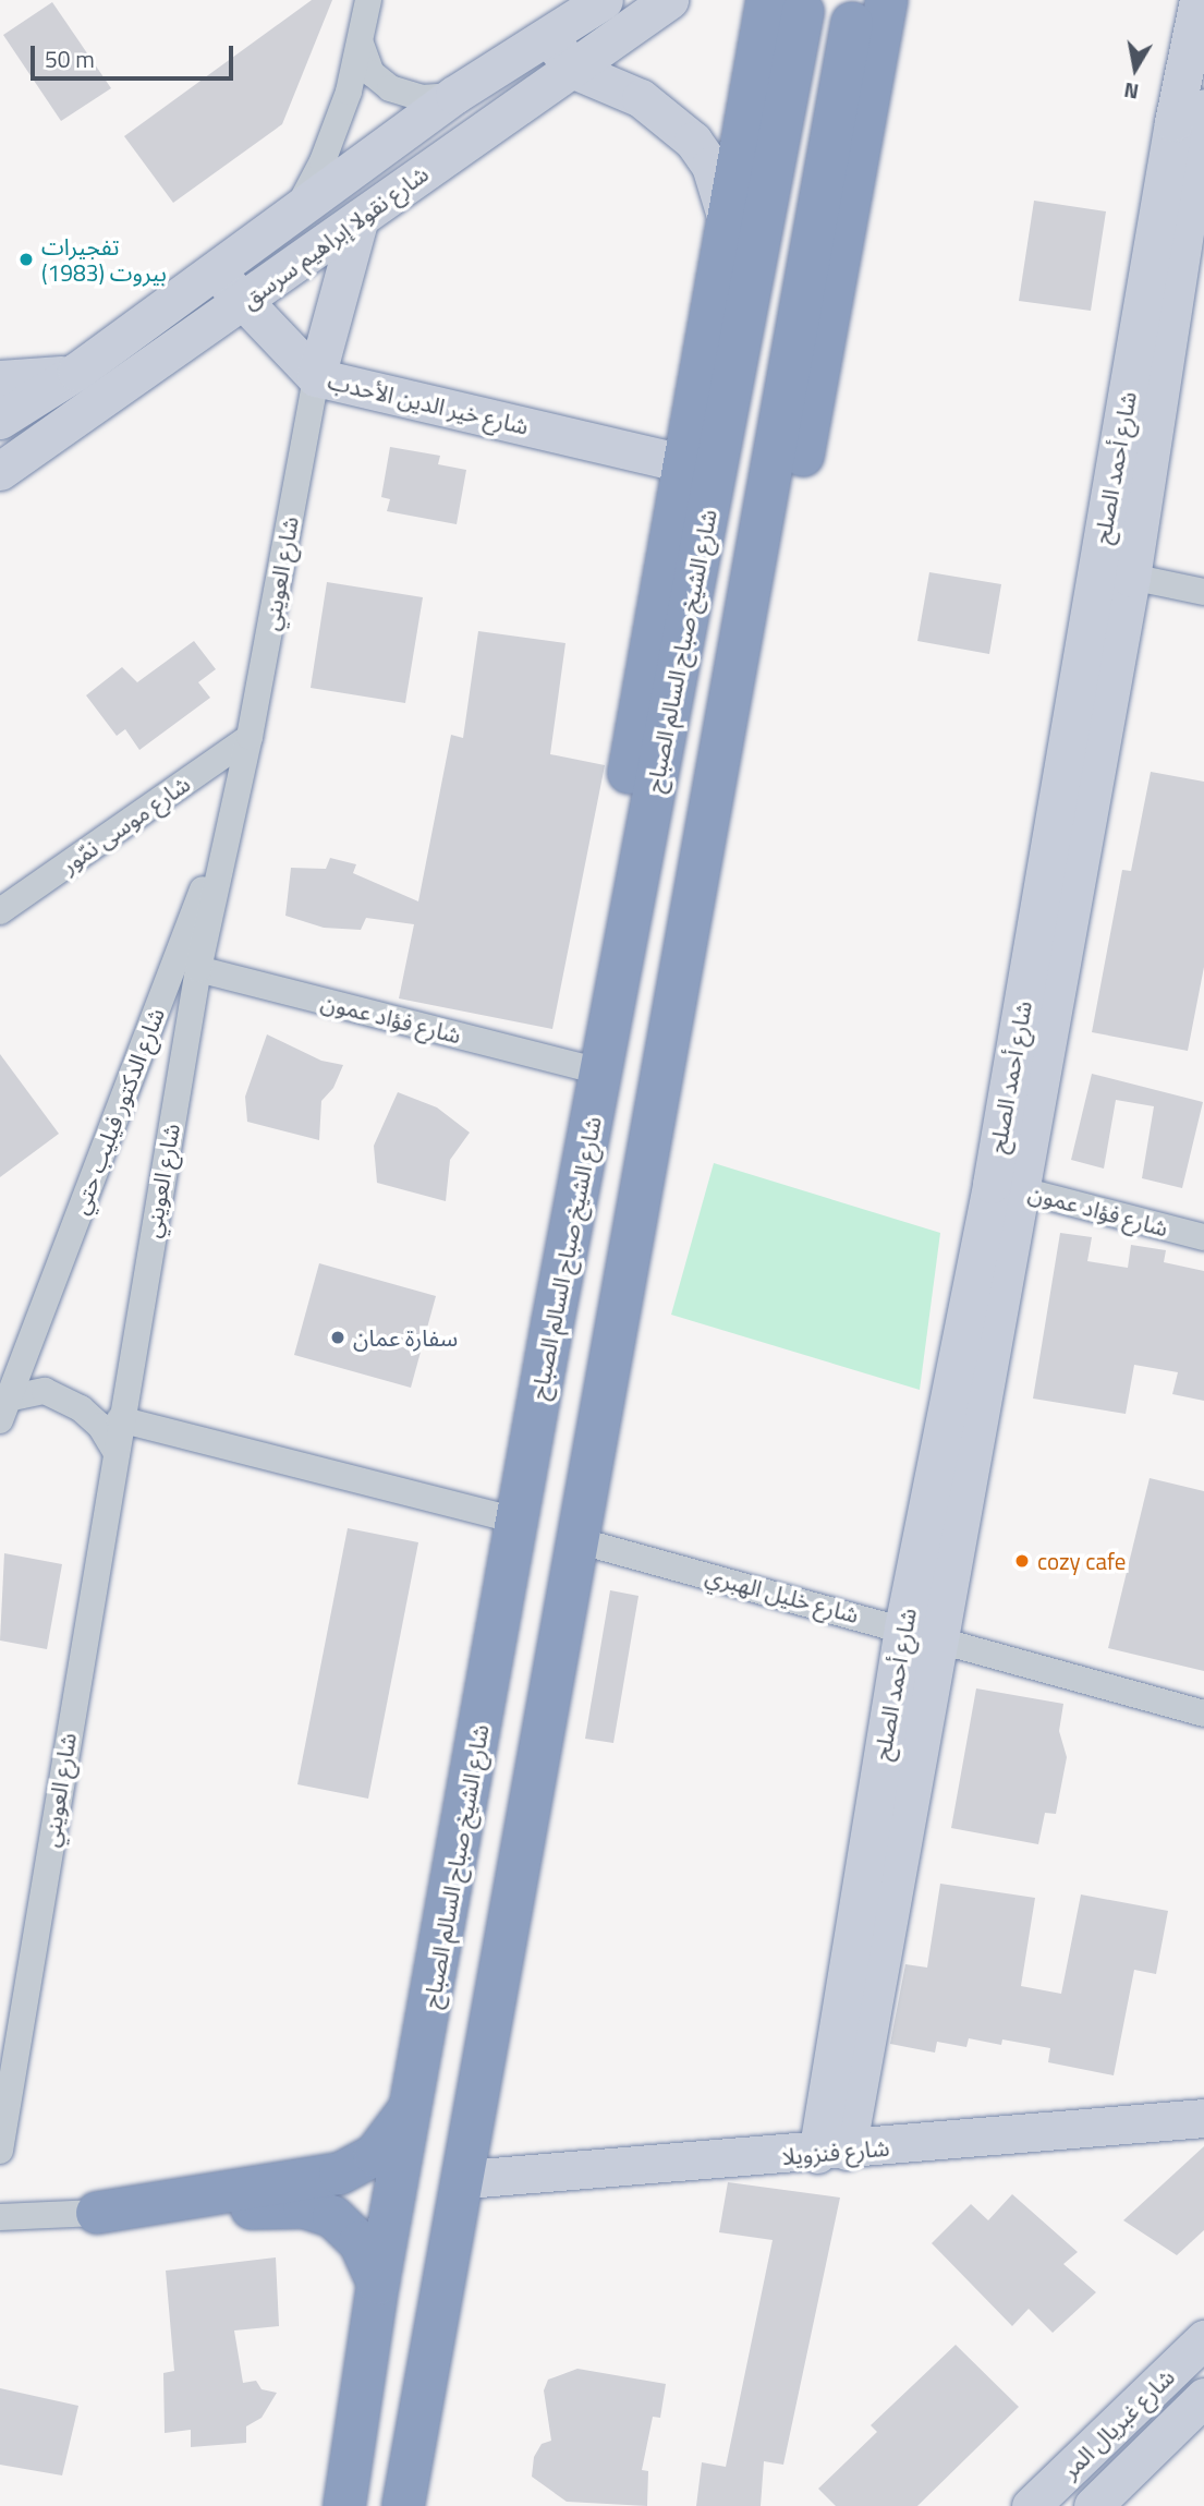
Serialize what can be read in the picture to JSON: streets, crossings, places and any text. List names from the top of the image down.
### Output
{
  "streets": {
    "highway": ["شارع الشيخ صباح السالم الصباح"],
    "street": [
      "شارع نقولا إبراهيم سرسق",
      "شارع خير الدين الأحدب",
      "شارع أحمد الصلح",
      "شارع العويني",
      "شارع موسى نمّور",
      "شارع فؤاد عمون",
      "شارع الدكتور فيليب حتي",
      "شارع خليل الهبري",
      "شارع فنزويلا",
      "شارع غبريال المر"
    ]
  },
  "crossings": [
    ["شارع نقولا إبراهيم سرسق", "شارع خير الدين الأحدب"],
    ["شارع نقولا إبراهيم سرسق", "شارع العويني"],
    ["شارع خير الدين الأحدب", "شارع العويني"],
    ["شارع أحمد الصلح", "شارع فؤاد عمون"],
    ["شارع أحمد الصلح", "شارع خليل الهبري"],
    ["شارع أحمد الصلح", "شارع فنزويلا"],
    ["شارع العويني", "شارع موسى نمّور"],
    ["شارع العويني", "شارع فؤاد عمون"],
    ["شارع العويني", "شارع الدكتور فيليب حتي"]
  ],
  "places": ["تفجيرات بيروت (1983)", "سفارة عمان", "cozy cafe"],
  "scale_bar": "50 m",
  "north": "bottom"
}
